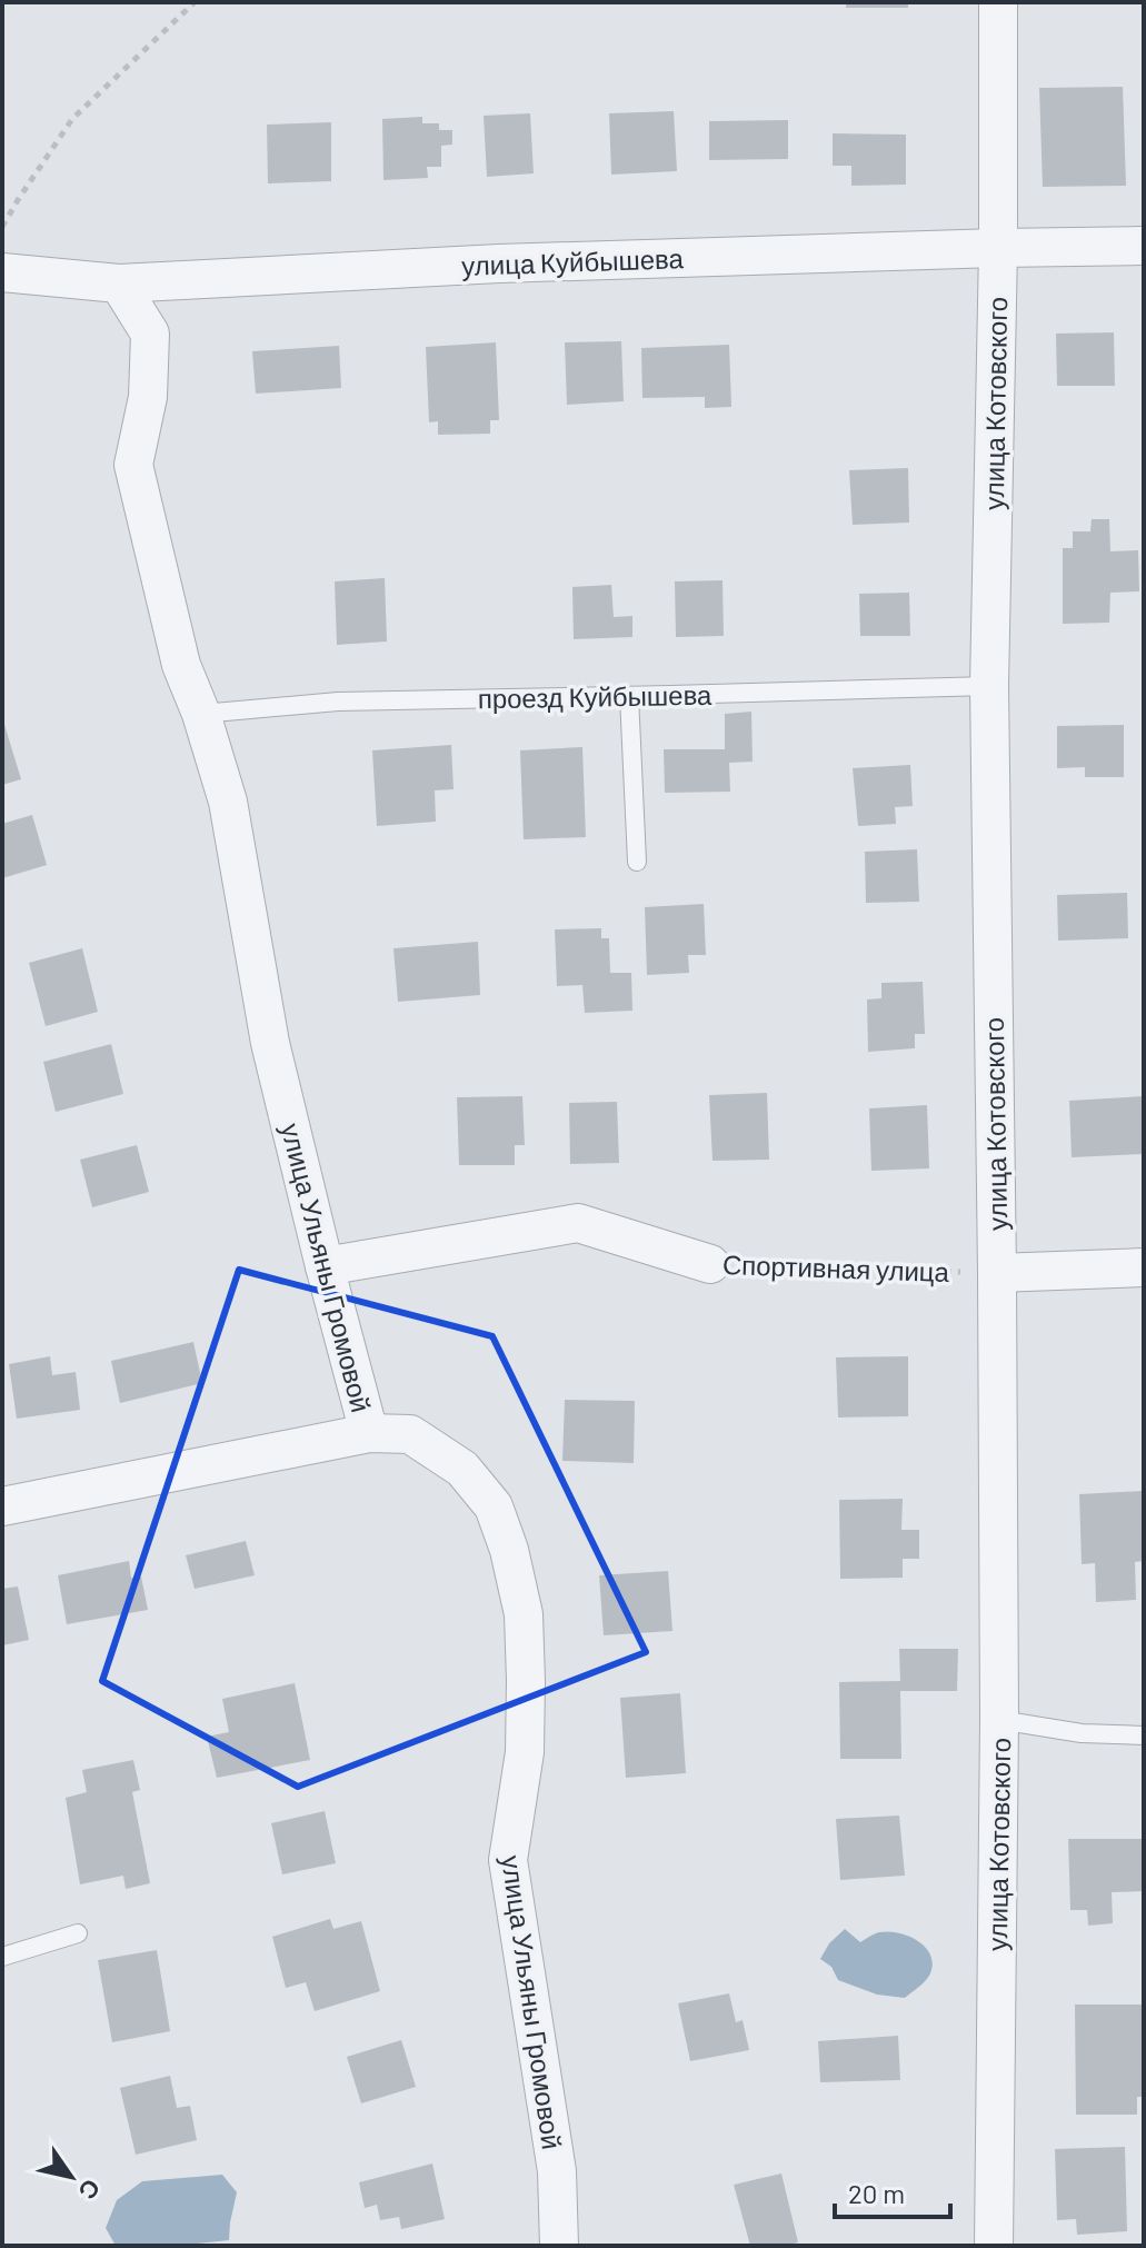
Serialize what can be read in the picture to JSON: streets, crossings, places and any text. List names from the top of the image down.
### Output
{
  "streets": {
    "street": [
      "улица Куйбышева",
      "улица Котовского",
      "улица Ульяны Громовой",
      "Спортивная улица"
    ],
    "lane": ["проезд Куйбышева"]
  },
  "crossings": [
    ["улица Куйбышева", "улица Котовского"],
    ["улица Куйбышева", "улица Ульяны Громовой"],
    ["улица Котовского", "проезд Куйбышева"],
    ["улица Котовского", "Спортивная улица"],
    ["проезд Куйбышева", "улица Ульяны Громовой"],
    ["улица Ульяны Громовой", "Спортивная улица"]
  ],
  "scale_bar": "20 m",
  "north": "bottom right"
}
